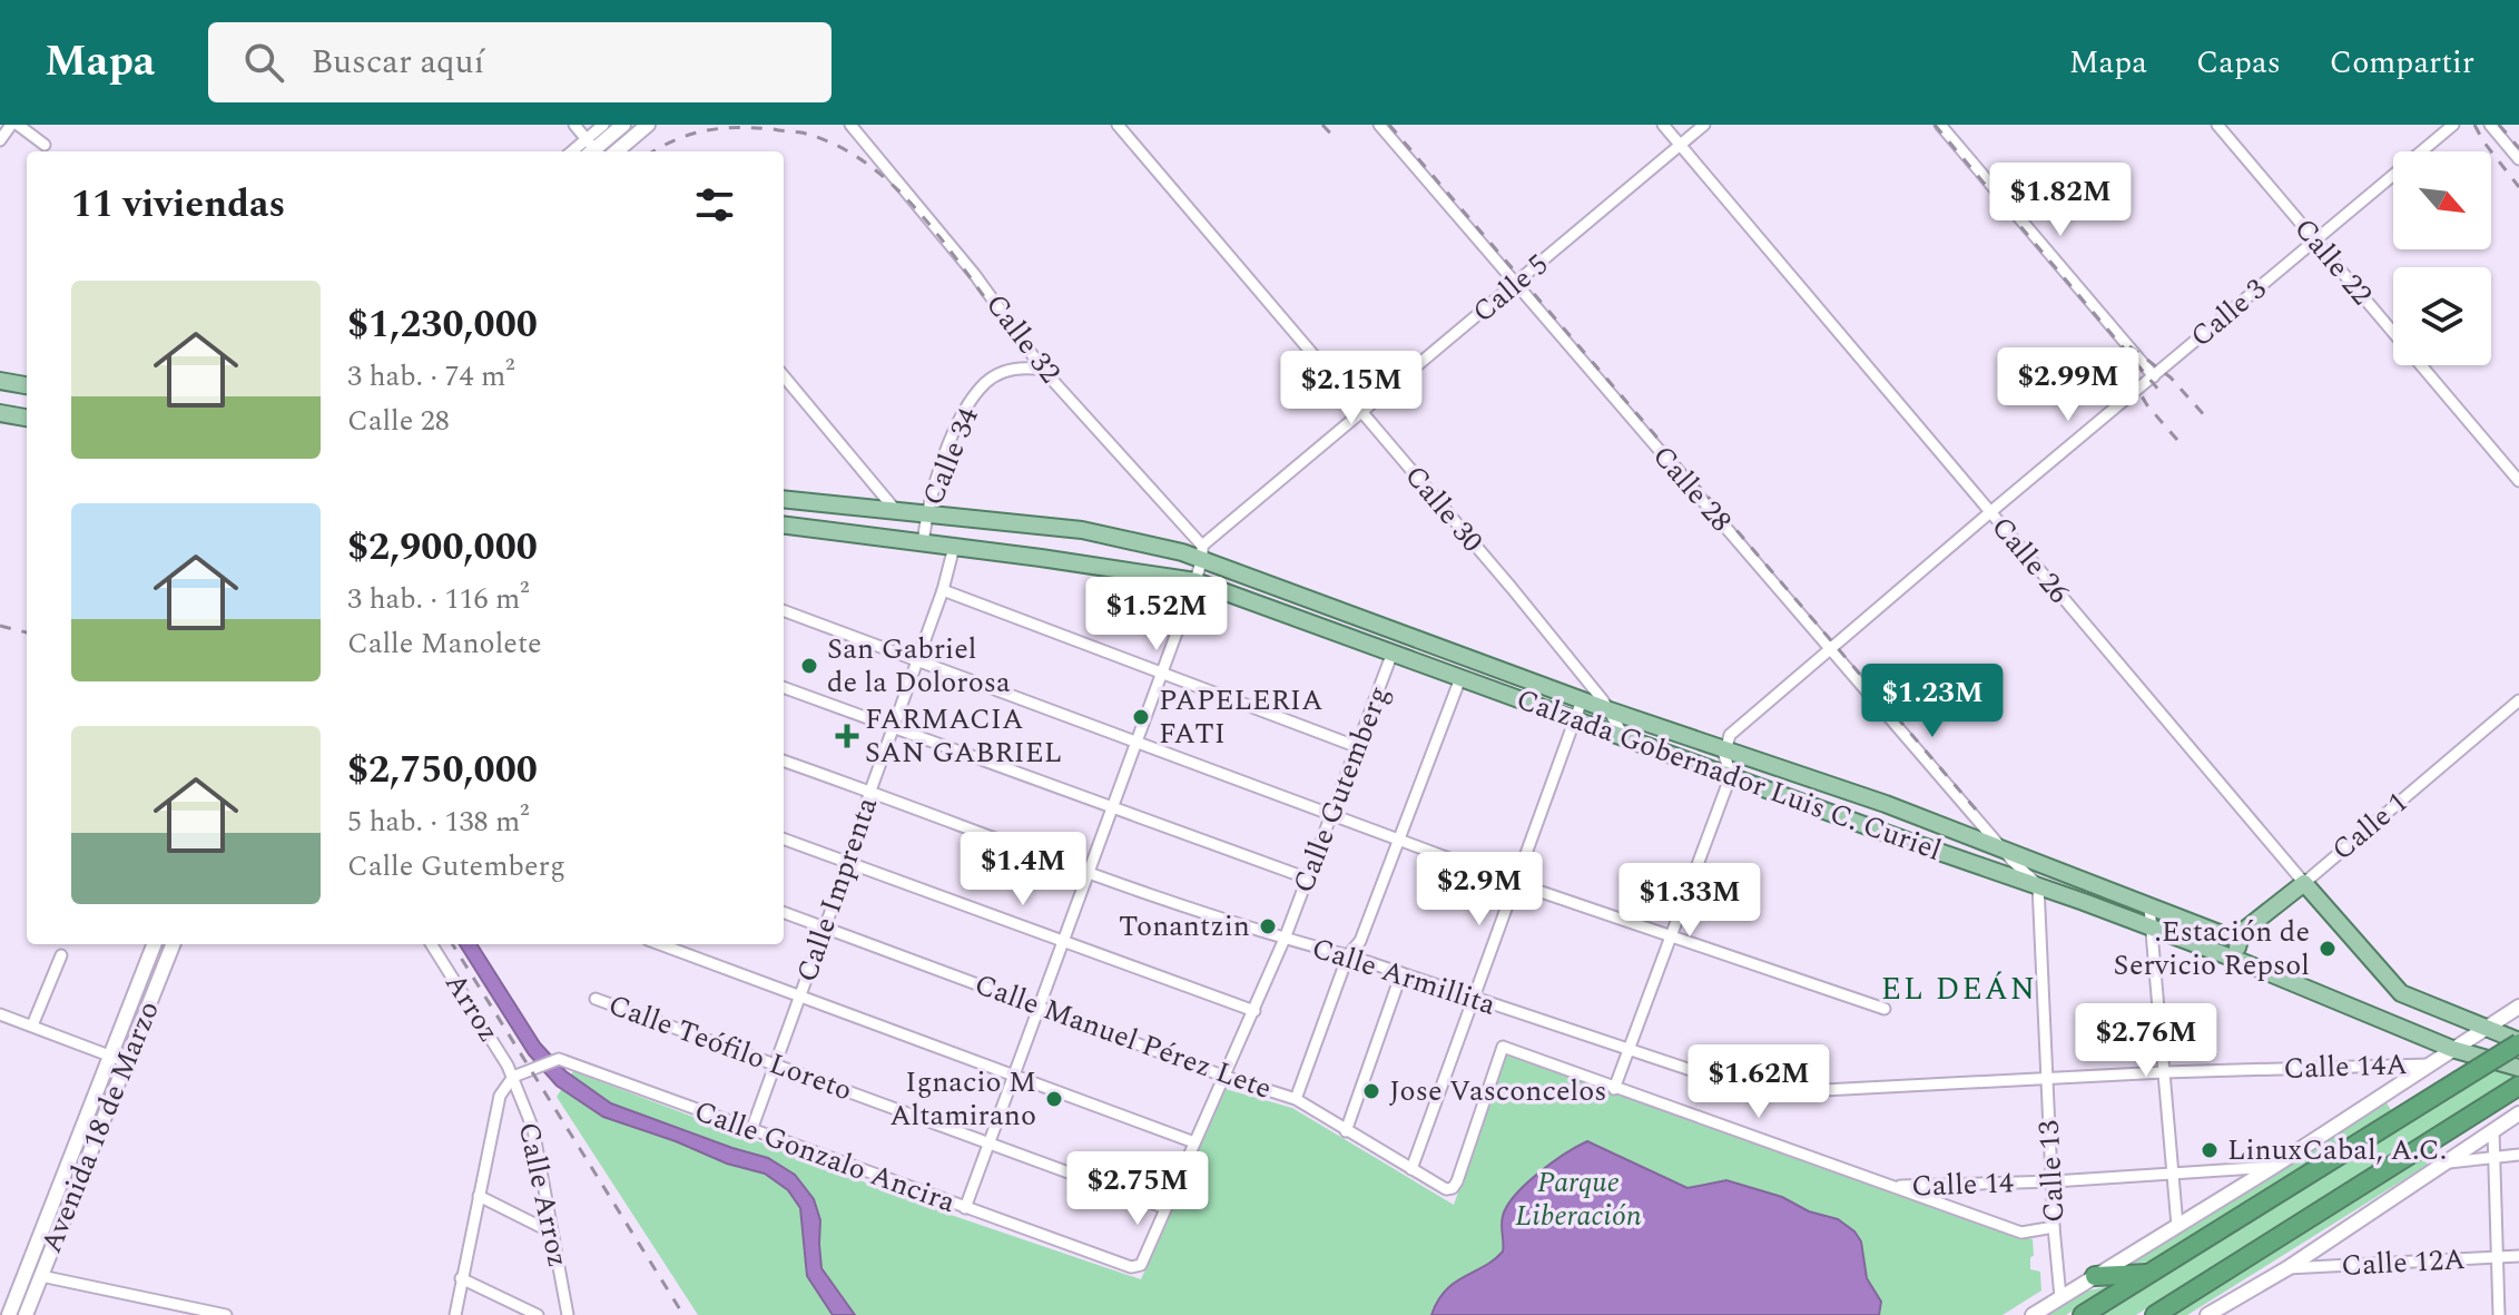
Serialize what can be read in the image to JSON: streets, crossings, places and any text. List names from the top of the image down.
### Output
{
  "streets": {
    "main road": [
      "Calle 26",
      "Calzada Gobernador Luis C. Curiel",
      "Calle 1",
      "Avenida 18 de Marzo"
    ],
    "street": [
      "Calle 22",
      "Calle 5",
      "Calle 3",
      "Calle 32",
      "Calle 34",
      "Calle 28",
      "Calle 30",
      "Calle Gutemberg",
      "Calle Imprenta",
      "Calle Armillita",
      "Arroz",
      "Calle Manuel Pérez Lete",
      "Calle Teófilo Loreto",
      "Calle 14A",
      "Calle Gonzalo Ancira",
      "Calle 13",
      "Calle 14",
      "Calle Arroz",
      "Calle 12A"
    ]
  },
  "crossings": [
    ["Calle 22", "Calle 3"],
    ["Calle 5", "Calle 32"],
    ["Calle 5", "Calle 28"],
    ["Calle 5", "Calle 30"],
    ["Calle 5", "Calle 26"],
    ["Calle 5", "Calzada Gobernador Luis C. Curiel"],
    ["Calle 3", "Calle 28"],
    ["Calle 3", "Calle 26"],
    ["Calle 3", "Calzada Gobernador Luis C. Curiel"],
    ["Calle 32", "Calle 34"],
    ["Calle 32", "Calzada Gobernador Luis C. Curiel"],
    ["Calle 34", "Calzada Gobernador Luis C. Curiel"],
    ["Calle 28", "Calzada Gobernador Luis C. Curiel"],
    ["Calle 28", "Calle 13"],
    ["Calle 30", "Calzada Gobernador Luis C. Curiel"],
    ["Calle 26", "Calle 1"],
    ["Calzada Gobernador Luis C. Curiel", "Calle Gutemberg"],
    ["Calzada Gobernador Luis C. Curiel", "Calle 1"],
    ["Calzada Gobernador Luis C. Curiel", "Calle Imprenta"],
    ["Calzada Gobernador Luis C. Curiel", "Calle 13"],
    ["Calle Gutemberg", "Calle Armillita"],
    ["Calle Gutemberg", "Calle Manuel Pérez Lete"],
    ["Calle Gutemberg", "Calle Teófilo Loreto"],
    ["Calle Gutemberg", "Calle Gonzalo Ancira"],
    ["Calle Imprenta", "Calle Armillita"],
    ["Calle Imprenta", "Calle Manuel Pérez Lete"],
    ["Calle Imprenta", "Calle Teófilo Loreto"],
    ["Calle Imprenta", "Calle Gonzalo Ancira"],
    ["Calle Armillita", "Calle 14A"],
    ["Calle Armillita", "Calle 13"],
    ["Arroz", "Calle Gonzalo Ancira"],
    ["Arroz", "Calle Arroz"],
    ["Calle Manuel Pérez Lete", "Calle 14"],
    ["Calle 14A", "Calle 13"],
    ["Calle Gonzalo Ancira", "Calle Arroz"],
    ["Calle 13", "Calle 14"]
  ],
  "districts": ["EL DEÁN"],
  "parks": ["Parque Liberación"],
  "places": {
    "other": [
      "San Gabriel de la Dolorosa",
      "PAPELERIA FATI",
      "Tonantzin",
      ".Estación de Servicio Repsol",
      "Jose Vasconcelos",
      "Ignacio M Altamirano",
      "LinuxCabal, A.C."
    ],
    "health": ["FARMACIA SAN GABRIEL"]
  },
  "north": "bottom right",
  "page": {
    "header": "Mapa",
    "search": "Buscar aquí",
    "nav": ["Mapa", "Capas", "Compartir"],
    "heading": "11 viviendas",
    "price": [
      "$1.82M",
      "$2.99M",
      "$2.15M",
      "$1.52M",
      "$1.23M",
      "$1.4M",
      "$2.9M",
      "$1.33M",
      "$2.76M",
      "$1.62M",
      "$2.75M"
    ],
    "list": [
      {
        "name": "$1,230,000",
        "note": "3 hab. · 74 m² · Calle 28"
      },
      {
        "name": "$2,900,000",
        "note": "3 hab. · 116 m² · Calle Manolete"
      },
      {
        "name": "$2,750,000",
        "note": "5 hab. · 138 m² · Calle Gutemberg"
      }
    ]
  }
}
